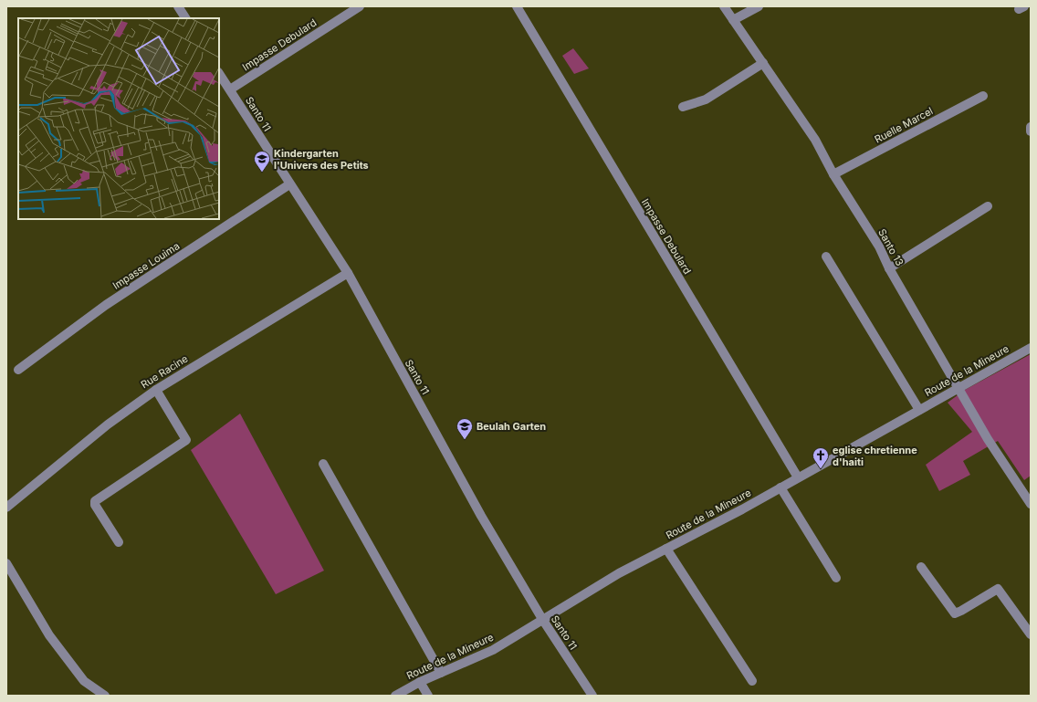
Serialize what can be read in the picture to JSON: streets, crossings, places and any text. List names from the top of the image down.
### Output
{
  "streets": {
    "street": [
      "Impasse Debulard",
      "Santo 11",
      "Ruelle Marcel",
      "Santo 13",
      "Impasse Louima",
      "Route de la Mineure",
      "Rue Racine"
    ]
  },
  "crossings": [
    ["Impasse Debulard", "Santo 11"],
    ["Impasse Debulard", "Route de la Mineure"],
    ["Santo 11", "Impasse Louima"],
    ["Santo 11", "Route de la Mineure"],
    ["Santo 11", "Rue Racine"],
    ["Ruelle Marcel", "Santo 13"],
    ["Santo 13", "Route de la Mineure"]
  ],
  "places": {
    "school or university": ["Kindergarten l'Univers des Petits", "Beulah Garten"],
    "church": ["eglise chretienne d'haiti"]
  }
}
